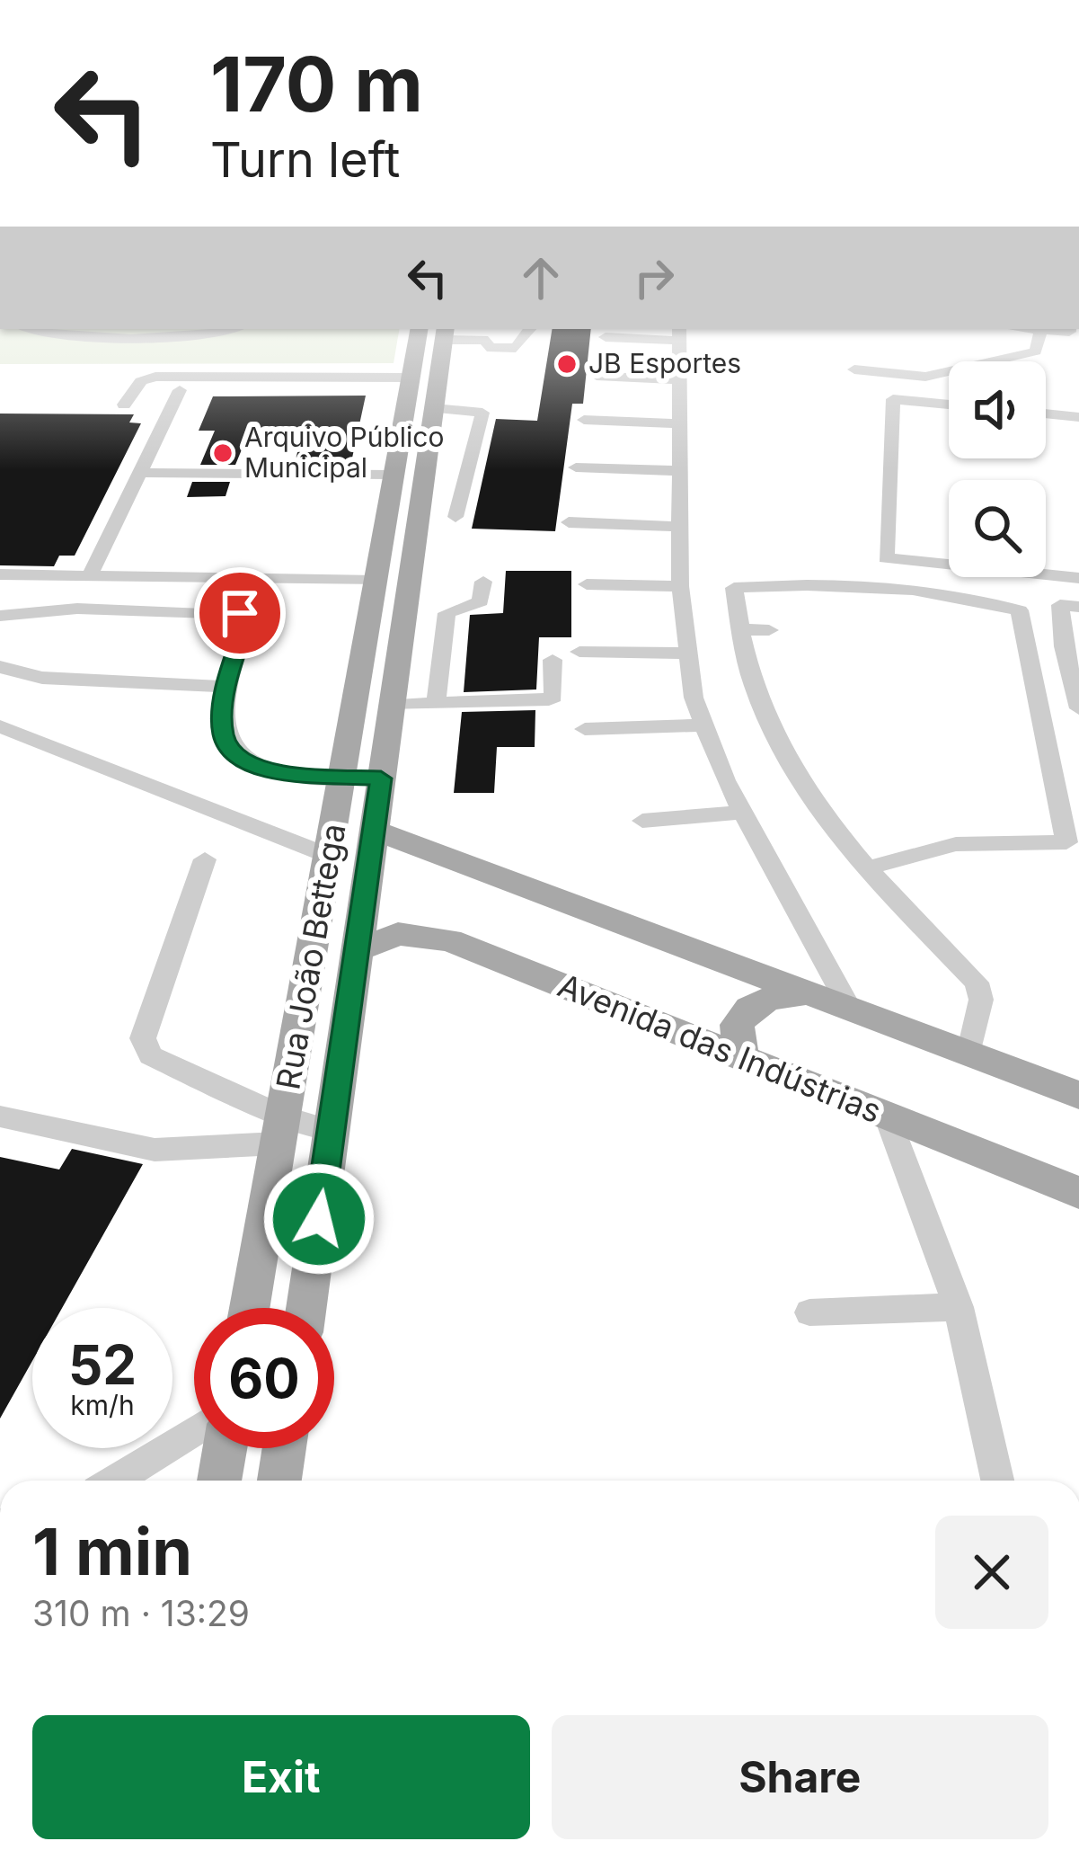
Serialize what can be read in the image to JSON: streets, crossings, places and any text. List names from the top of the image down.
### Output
{
  "streets": {
    "main road": ["Rua João Bettega", "Avenida das Indústrias"]
  },
  "crossings": [
    ["Rua João Bettega", "Avenida das Indústrias"]
  ],
  "places": ["JB Esportes", "Arquivo Público Municipal"],
  "page": {
    "turn": ["170 m", "Turn left"],
    "speed": "52 km/h",
    "limit": "60",
    "heading": ["1 min", "310 m · 13:29"],
    "buttons": ["Exit", "Share"]
  }
}
